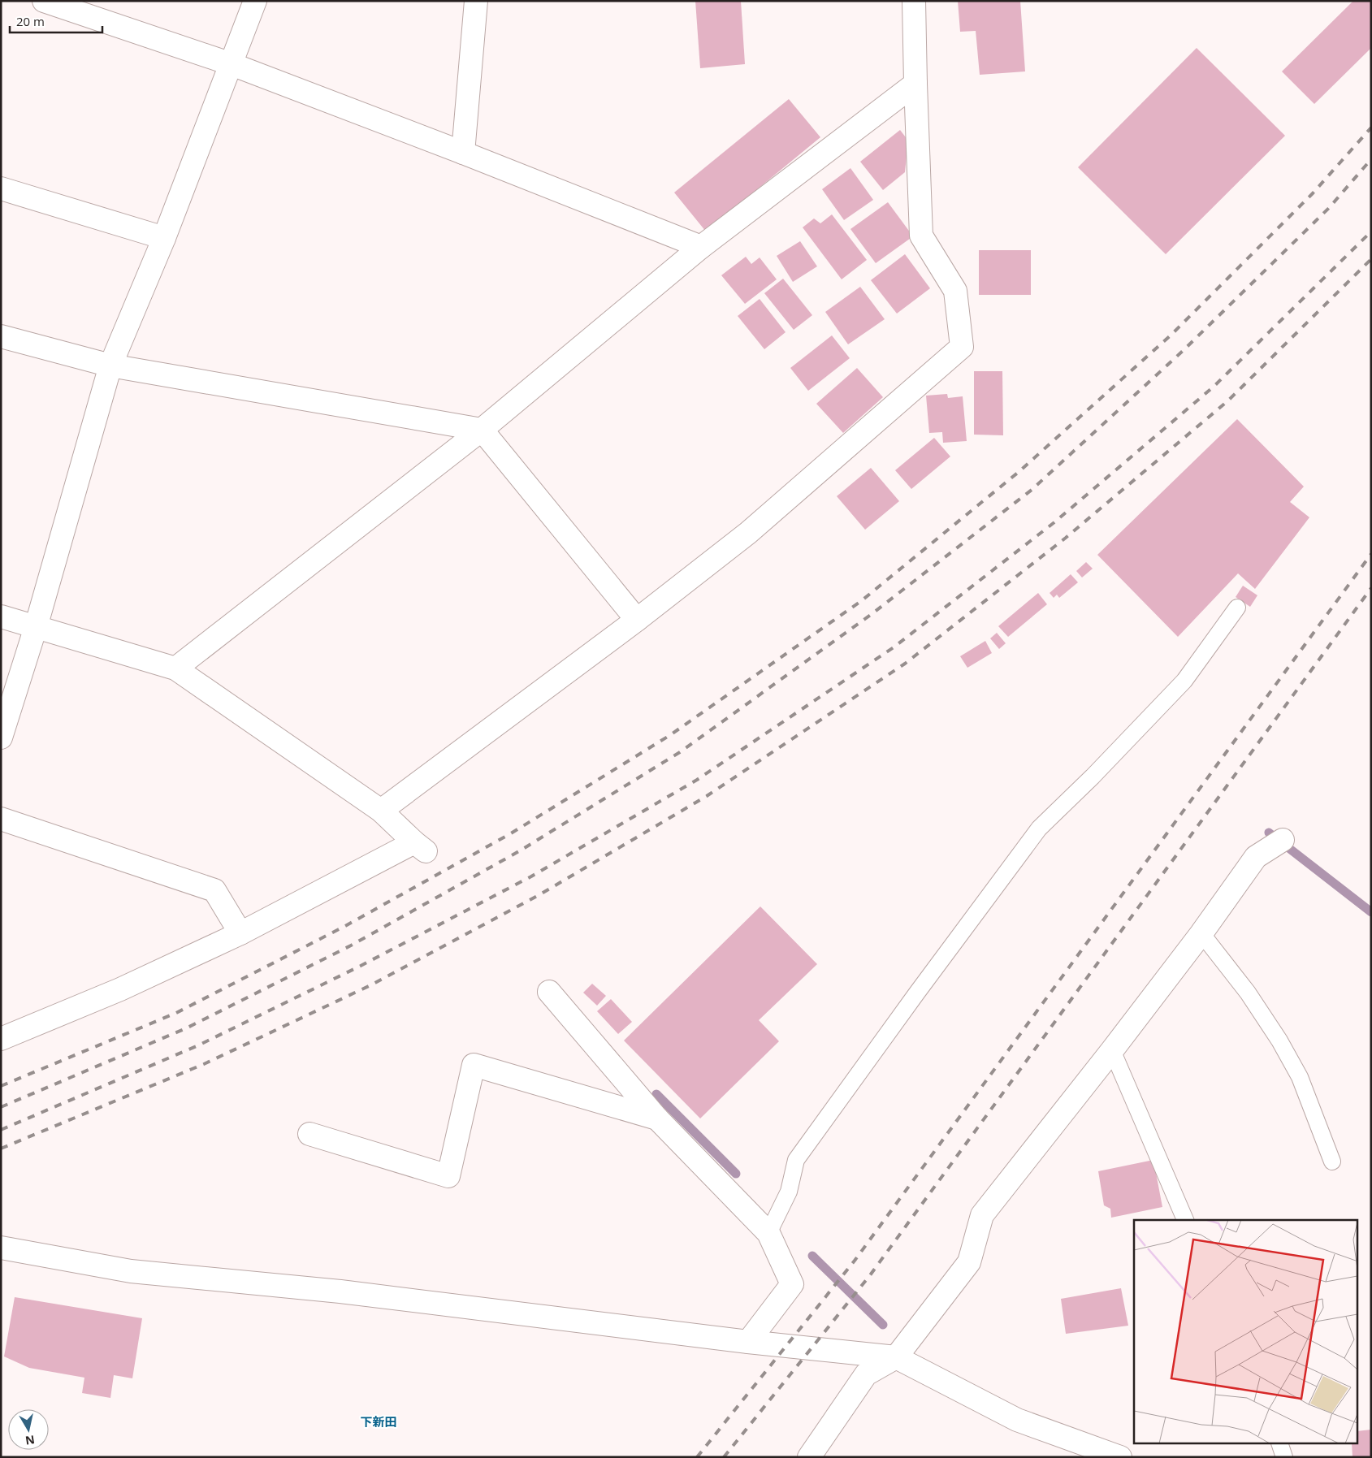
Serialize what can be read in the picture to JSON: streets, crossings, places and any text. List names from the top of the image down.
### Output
{
  "districts": ["下新田"],
  "scale_bar": "20 m",
  "north": "bottom"
}
